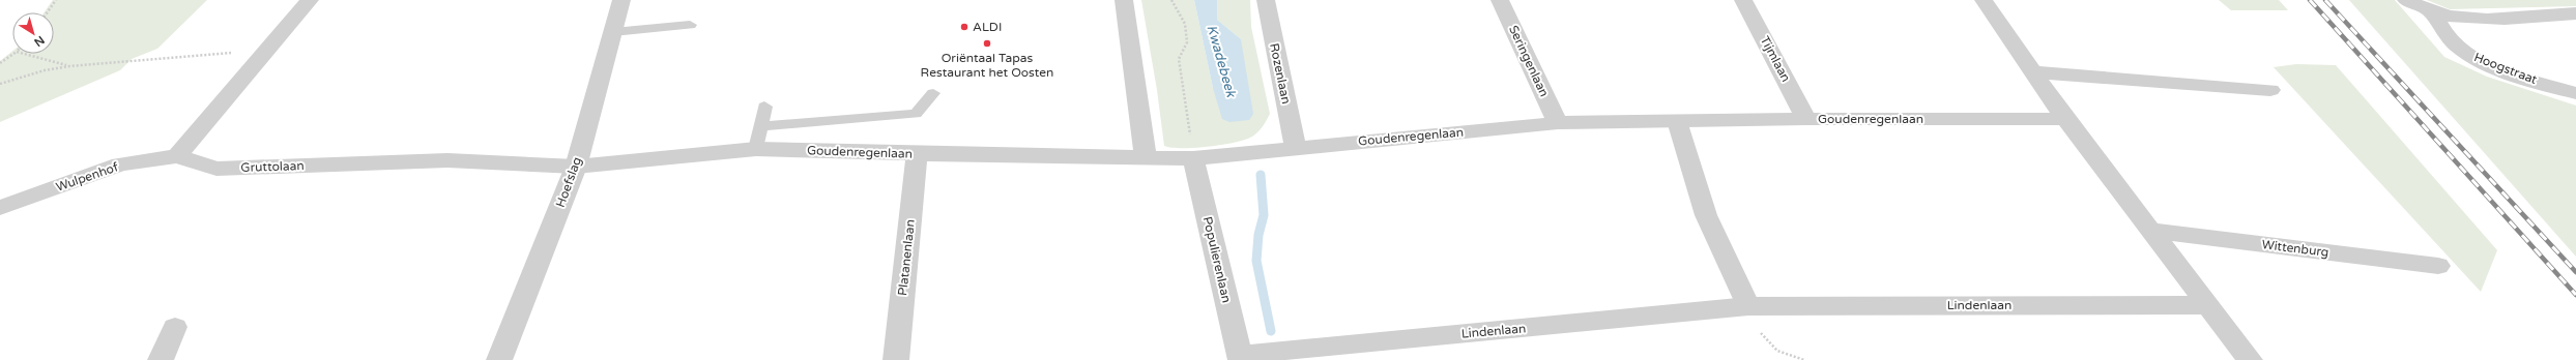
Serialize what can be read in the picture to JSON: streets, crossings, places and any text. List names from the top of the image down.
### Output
{
  "streets": {
    "street": [
      "Tijmlaan",
      "Seringenlaan",
      "Hoogstraat",
      "Rozenlaan",
      "Goudenregenlaan",
      "Gruttolaan",
      "Wulpenhof",
      "Hoefslag",
      "Wittenburg",
      "Platanenlaan",
      "Populierenlaan",
      "Lindenlaan"
    ]
  },
  "crossings": [
    ["Tijmlaan", "Goudenregenlaan"],
    ["Seringenlaan", "Goudenregenlaan"],
    ["Rozenlaan", "Goudenregenlaan"],
    ["Goudenregenlaan", "Gruttolaan"],
    ["Goudenregenlaan", "Hoefslag"],
    ["Goudenregenlaan", "Platanenlaan"],
    ["Goudenregenlaan", "Populierenlaan"],
    ["Gruttolaan", "Wulpenhof"],
    ["Gruttolaan", "Hoefslag"],
    ["Populierenlaan", "Lindenlaan"]
  ],
  "water": ["Kwadebeek"],
  "places": ["ALDI", "Oriëntaal Tapas Restaurant het Oosten"],
  "north": "bottom right"
}
